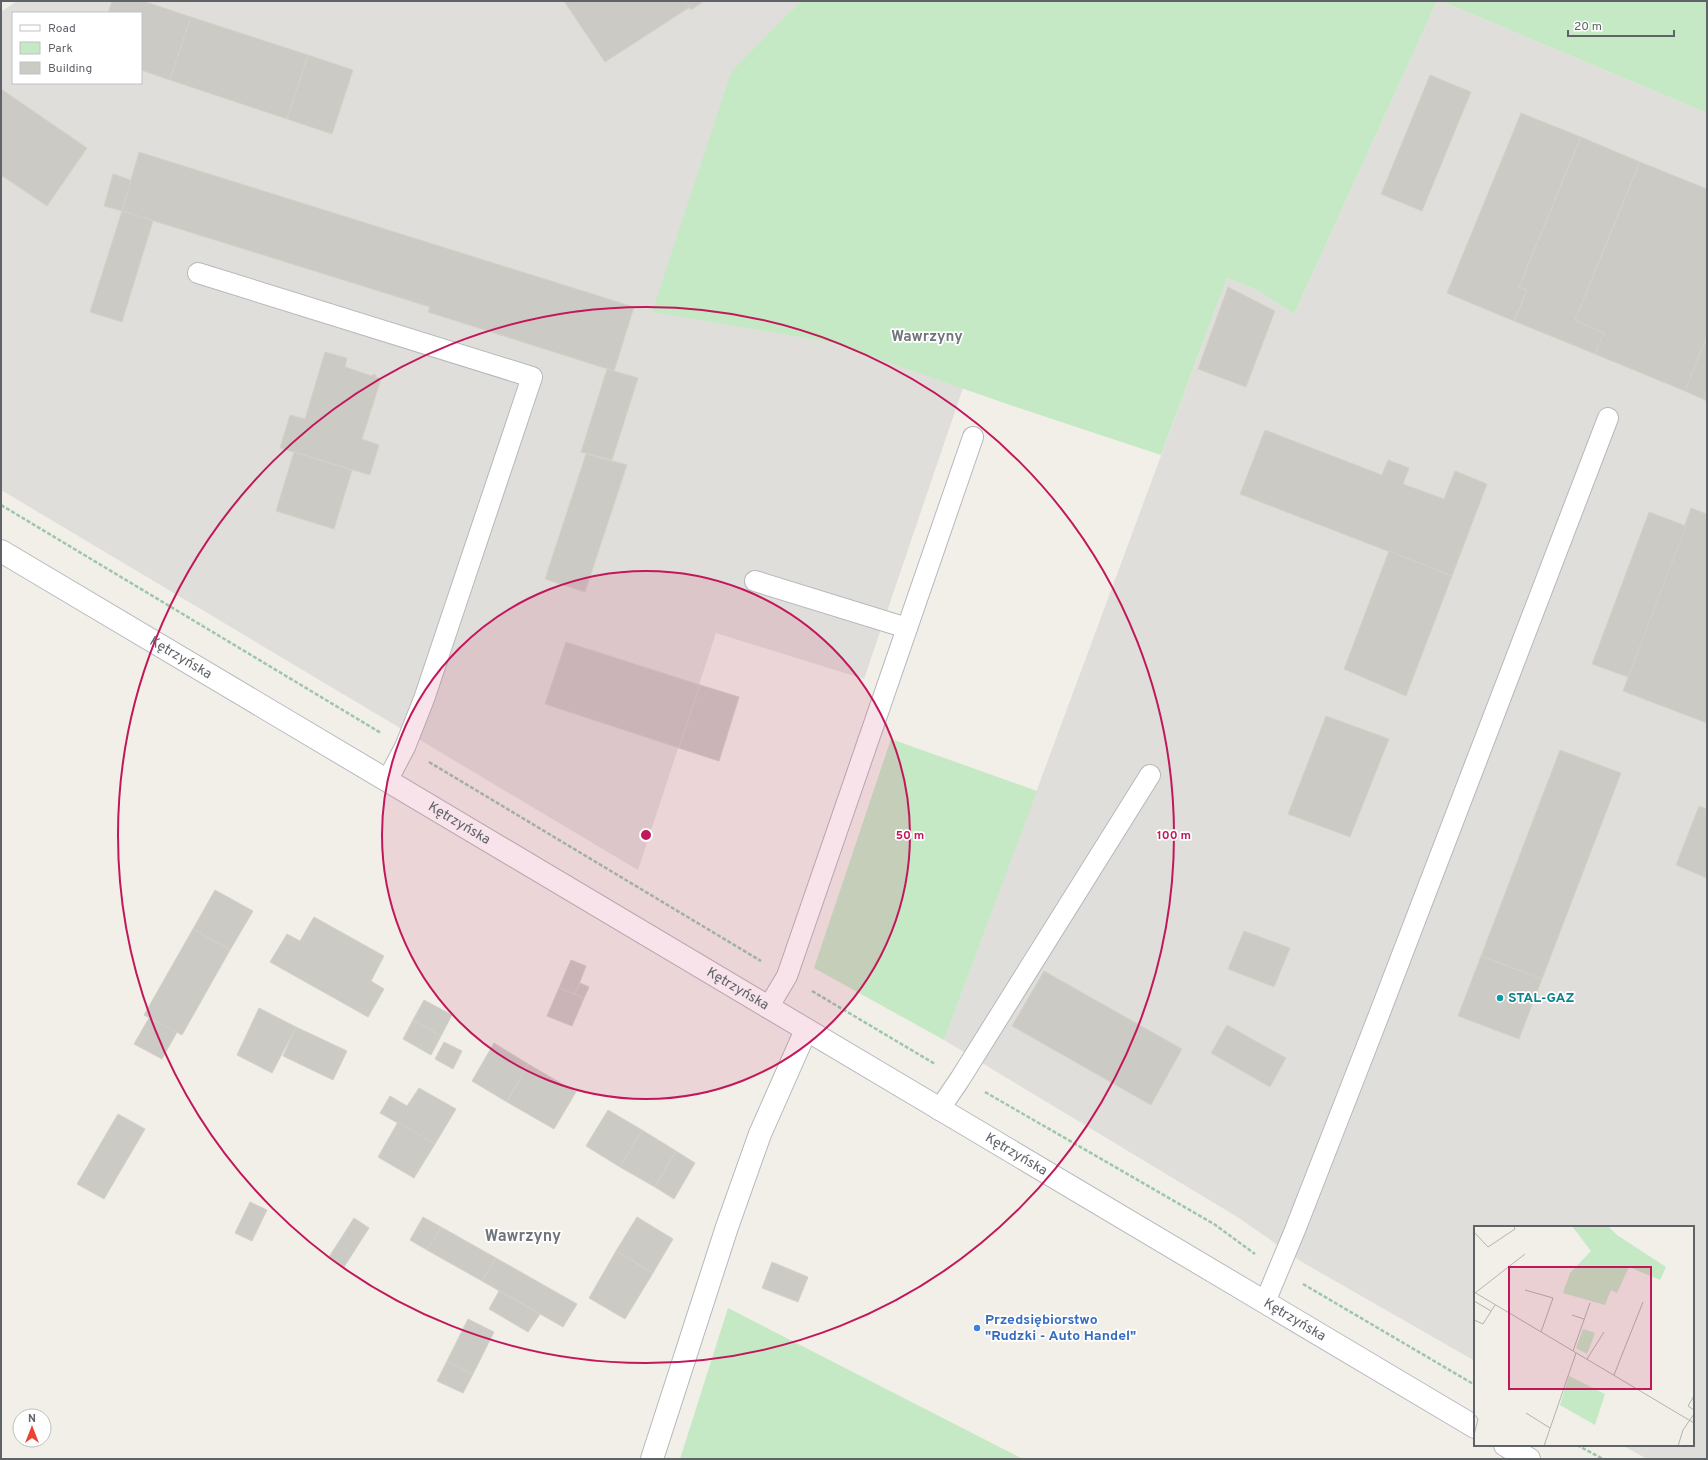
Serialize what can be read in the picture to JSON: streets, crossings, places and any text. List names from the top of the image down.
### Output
{
  "streets": {
    "main road": ["Kętrzyńska"]
  },
  "districts": ["Wawrzyny", "Wawrzyny"],
  "places": ["STAL-GAZ", "Przedsiębiorstwo \"Rudzki - Auto Handel\""],
  "legend": ["Road", "Park", "Building"],
  "scale_bar": "20 m",
  "north": "top",
  "rings": ["50 m", "100 m"]
}
